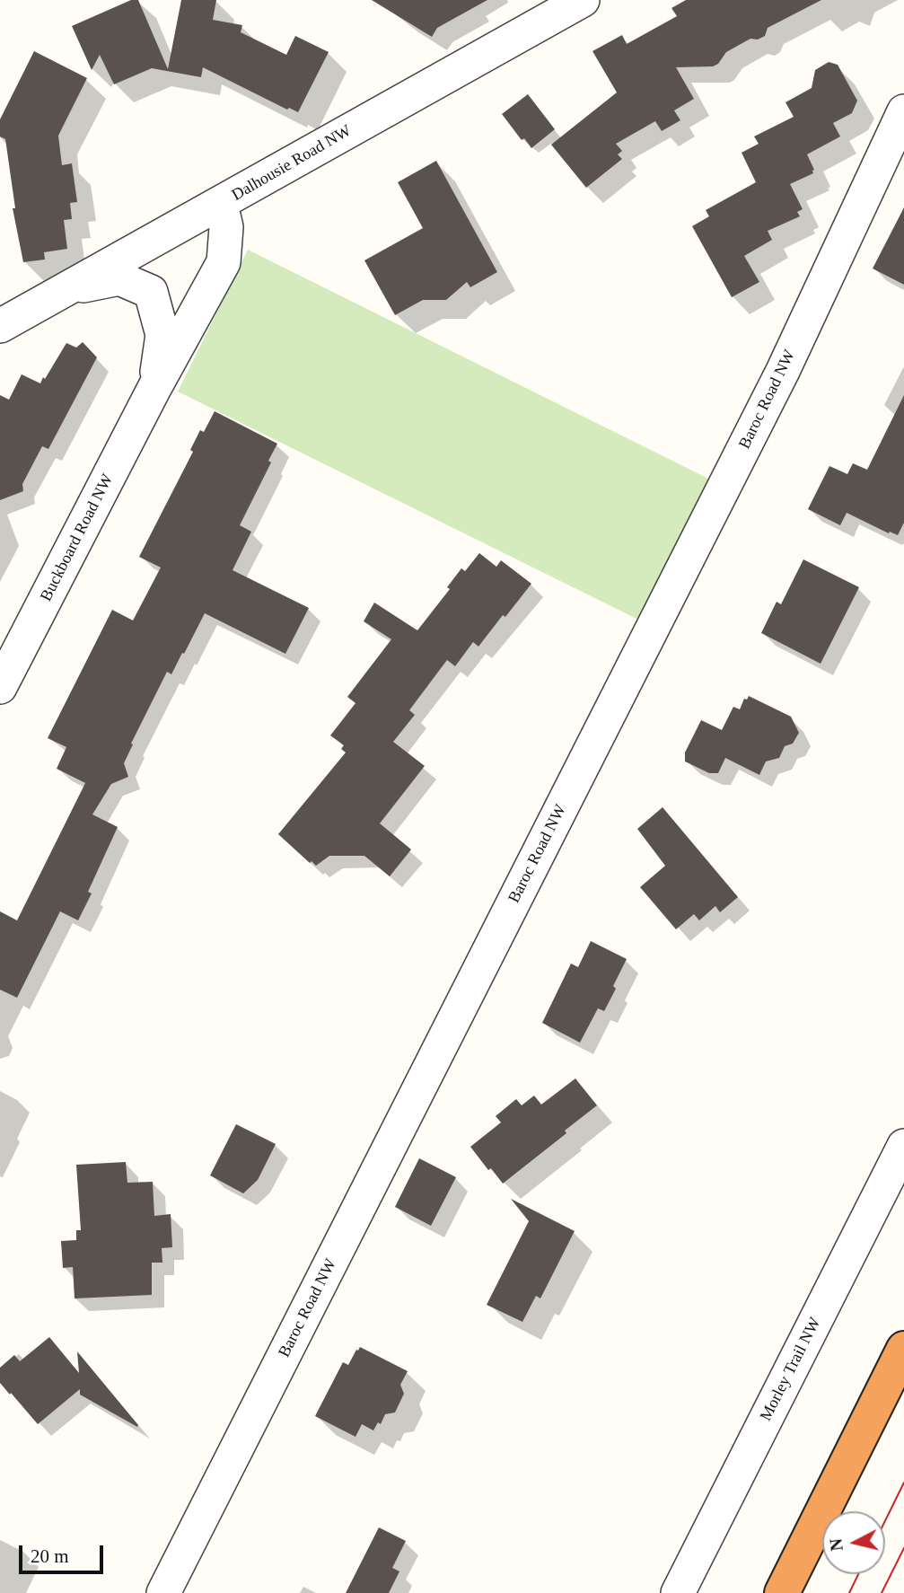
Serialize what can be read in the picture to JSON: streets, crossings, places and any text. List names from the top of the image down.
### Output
{
  "streets": {
    "street": [
      "Dalhousie Road NW",
      "Baroc Road NW",
      "Buckboard Road NW",
      "Morley Trail NW"
    ]
  },
  "crossings": [
    ["Dalhousie Road NW", "Buckboard Road NW"]
  ],
  "scale_bar": "20 m",
  "north": "left"
}
